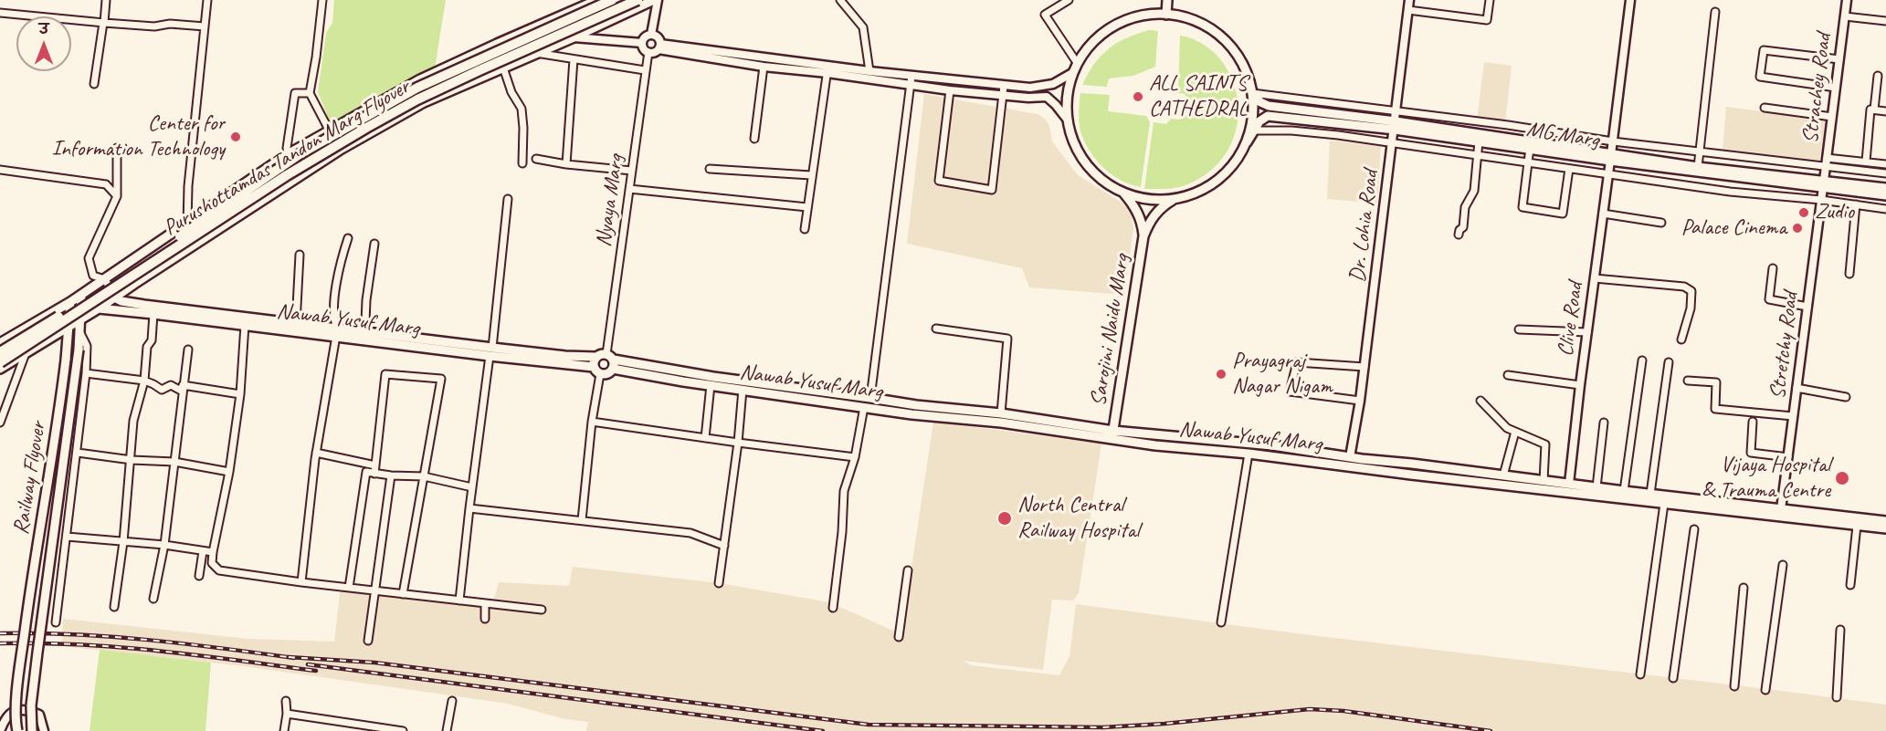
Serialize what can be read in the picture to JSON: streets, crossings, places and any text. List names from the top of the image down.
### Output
{
  "streets": {
    "main road": [
      "MG Marg",
      "Purushottamdas Tandon Marg Flyover",
      "Nawab Yusuf Marg",
      "Sarojini Naidu Marg",
      "Railway Flyover"
    ],
    "street": [
      "Strachey Road",
      "Nyaya Marg",
      "Dr. Lohia Road",
      "Clive Road",
      "Stretchy Road"
    ]
  },
  "crossings": [
    ["Strachey Road", "MG Marg"],
    ["Strachey Road", "Stretchy Road"],
    ["MG Marg", "Dr. Lohia Road"],
    ["MG Marg", "Clive Road"],
    ["MG Marg", "Stretchy Road"],
    ["Nyaya Marg", "Nawab Yusuf Marg"],
    ["Dr. Lohia Road", "Nawab Yusuf Marg"],
    ["Clive Road", "Nawab Yusuf Marg"],
    ["Nawab Yusuf Marg", "Sarojini Naidu Marg"],
    ["Nawab Yusuf Marg", "Stretchy Road"]
  ],
  "places": [
    "ALL SAINTS CATHEDRAL",
    "Center for Information Technology",
    "Zudio",
    "Palace Cinema",
    "Prayagraj Nagar Nigam",
    "Vijaya Hospital & Trauma Centre",
    "North Central Railway Hospital"
  ],
  "north": "top"
}
